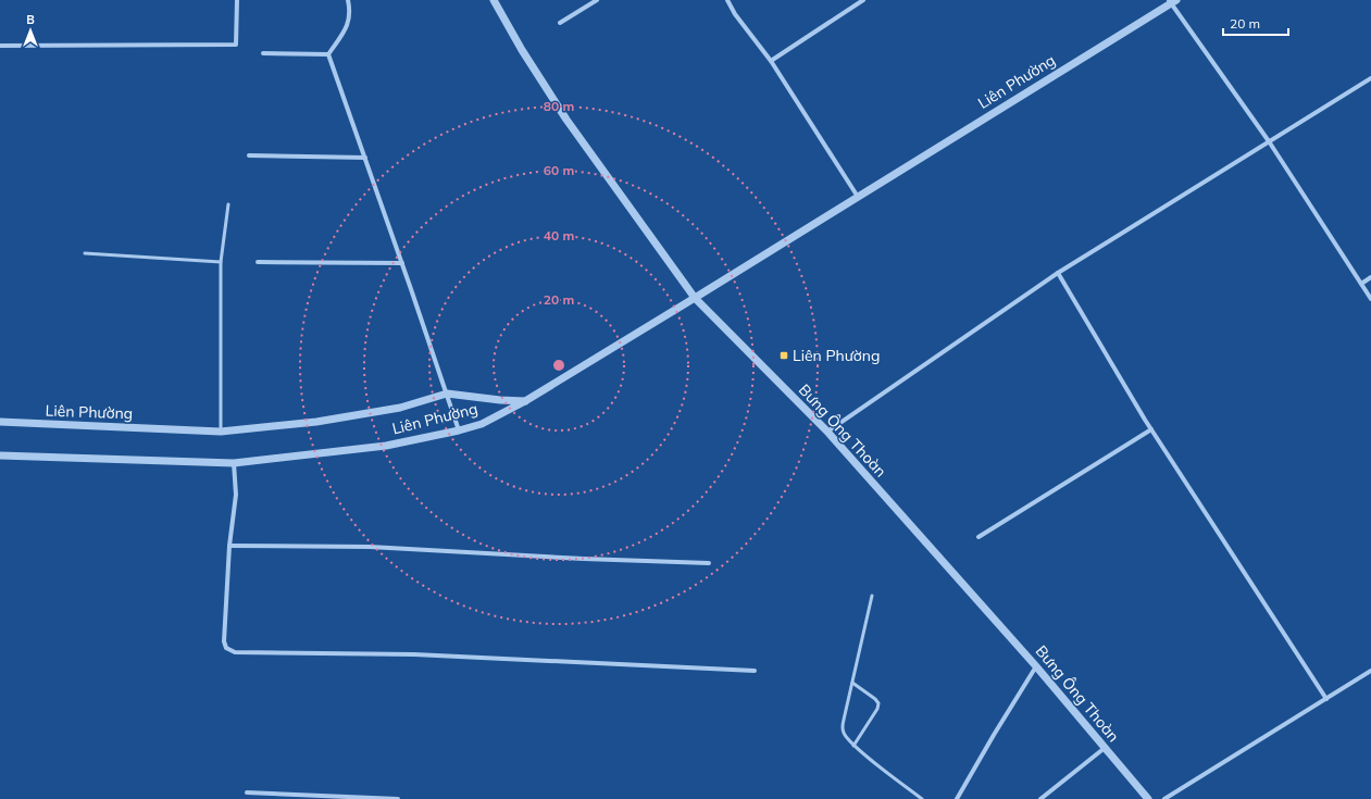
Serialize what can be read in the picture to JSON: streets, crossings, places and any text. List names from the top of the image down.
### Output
{
  "streets": {
    "street": ["Liên Phường", "Bưng Ông Thoàn"]
  },
  "crossings": [
    ["Liên Phường", "Bưng Ông Thoàn"]
  ],
  "places": {
    "transit": ["Liên Phường"]
  },
  "scale_bar": "20 m",
  "north": "top",
  "rings": [
    "80 m",
    "60 m",
    "40 m",
    "20 m"
  ]
}
